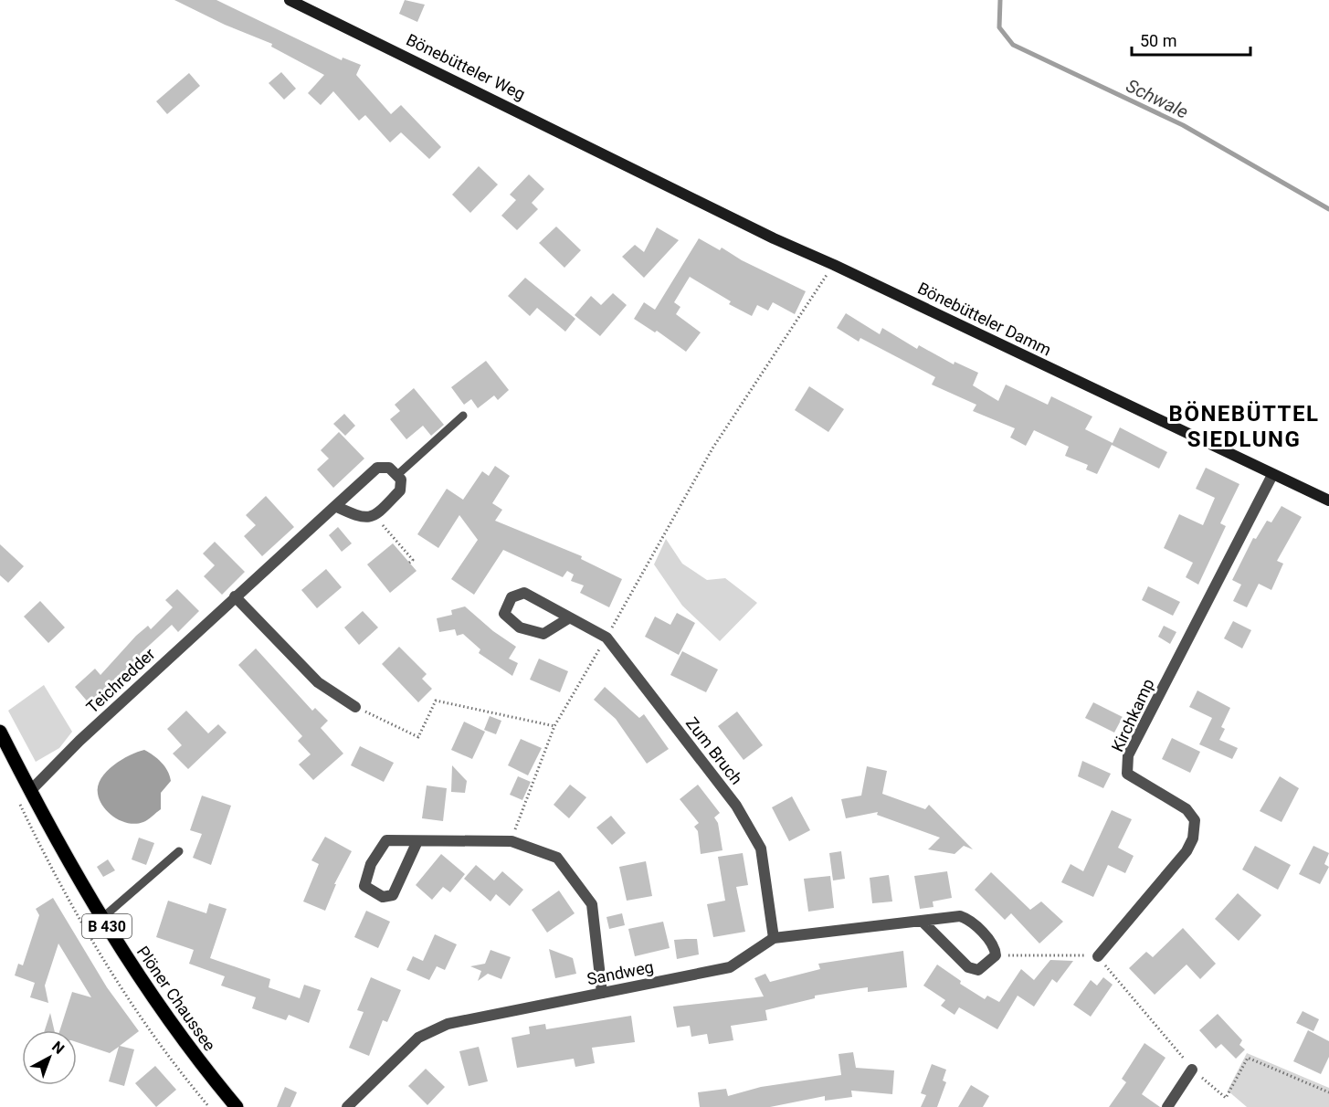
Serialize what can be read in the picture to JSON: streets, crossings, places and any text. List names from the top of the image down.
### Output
{
  "streets": {
    "main road": ["B 430", "Plöner Chaussee"],
    "street": [
      "Bönebütteler Weg",
      "Bönebütteler Damm",
      "Teichredder",
      "Kirchkamp",
      "Zum Bruch",
      "Sandweg"
    ]
  },
  "crossings": [
    ["Bönebütteler Weg", "Bönebütteler Damm"],
    ["Bönebütteler Damm", "Kirchkamp"],
    ["Teichredder", "Plöner Chaussee"],
    ["Zum Bruch", "Sandweg"]
  ],
  "districts": ["BÖNEBÜTTEL SIEDLUNG"],
  "water": ["Schwale"],
  "scale_bar": "50 m",
  "north": "top right"
}
